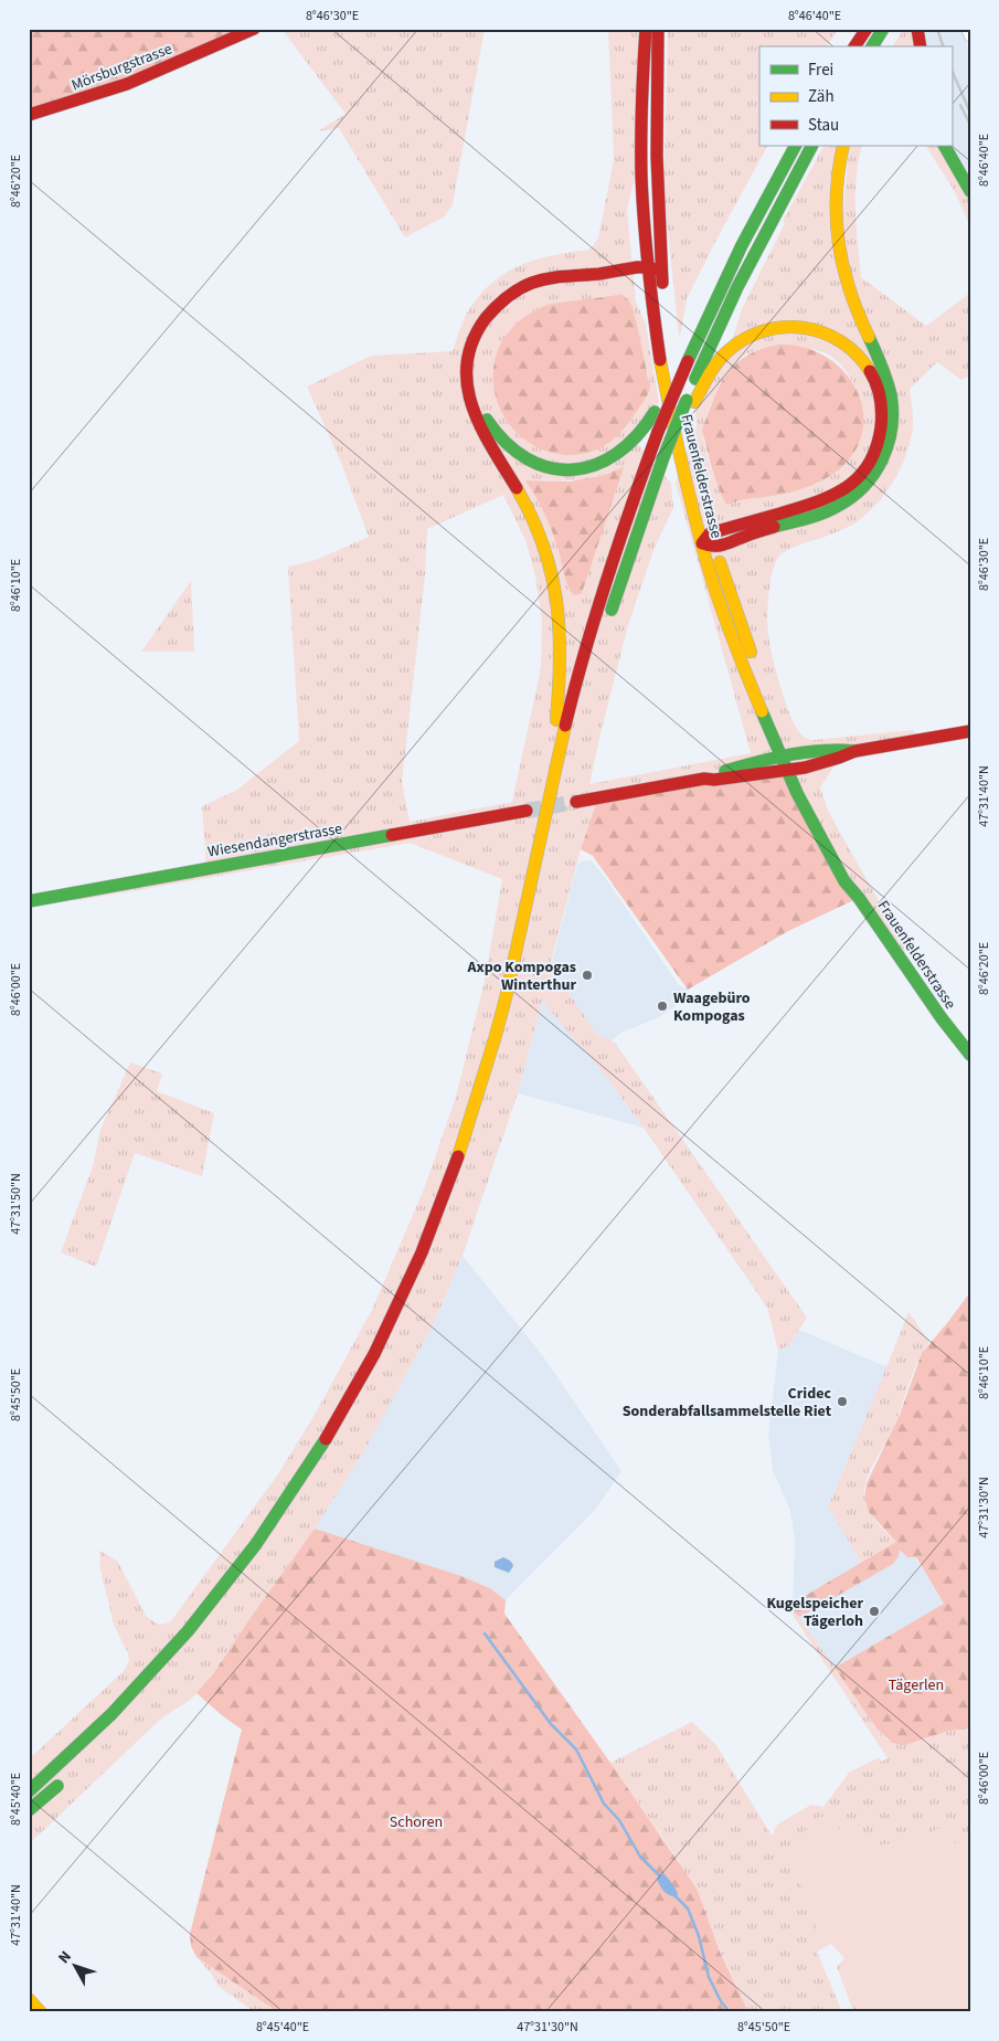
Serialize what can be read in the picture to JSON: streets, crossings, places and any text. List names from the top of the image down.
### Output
{
  "streets": {
    "main road": ["Mörsburgstrasse", "Frauenfelderstrasse", "Wiesendangerstrasse"]
  },
  "parks": ["Tägerlen", "Schoren"],
  "places": [
    "Axpo Kompogas Winterthur",
    "Waagebüro Kompogas",
    "Cridec Sonderabfallsammelstelle Riet",
    "Kugelspeicher Tägerloh"
  ],
  "legend": ["Frei", "Zäh", "Stau"],
  "north": "top left",
  "coordinates": [
    "8°46'30\"E",
    "8°46'40\"E",
    "8°46'20\"E",
    "8°46'10\"E",
    "47°31'40\"N",
    "8°46'00\"E",
    "47°31'50\"N",
    "8°45'50\"E",
    "47°31'30\"N",
    "8°45'40\"E"
  ]
}
